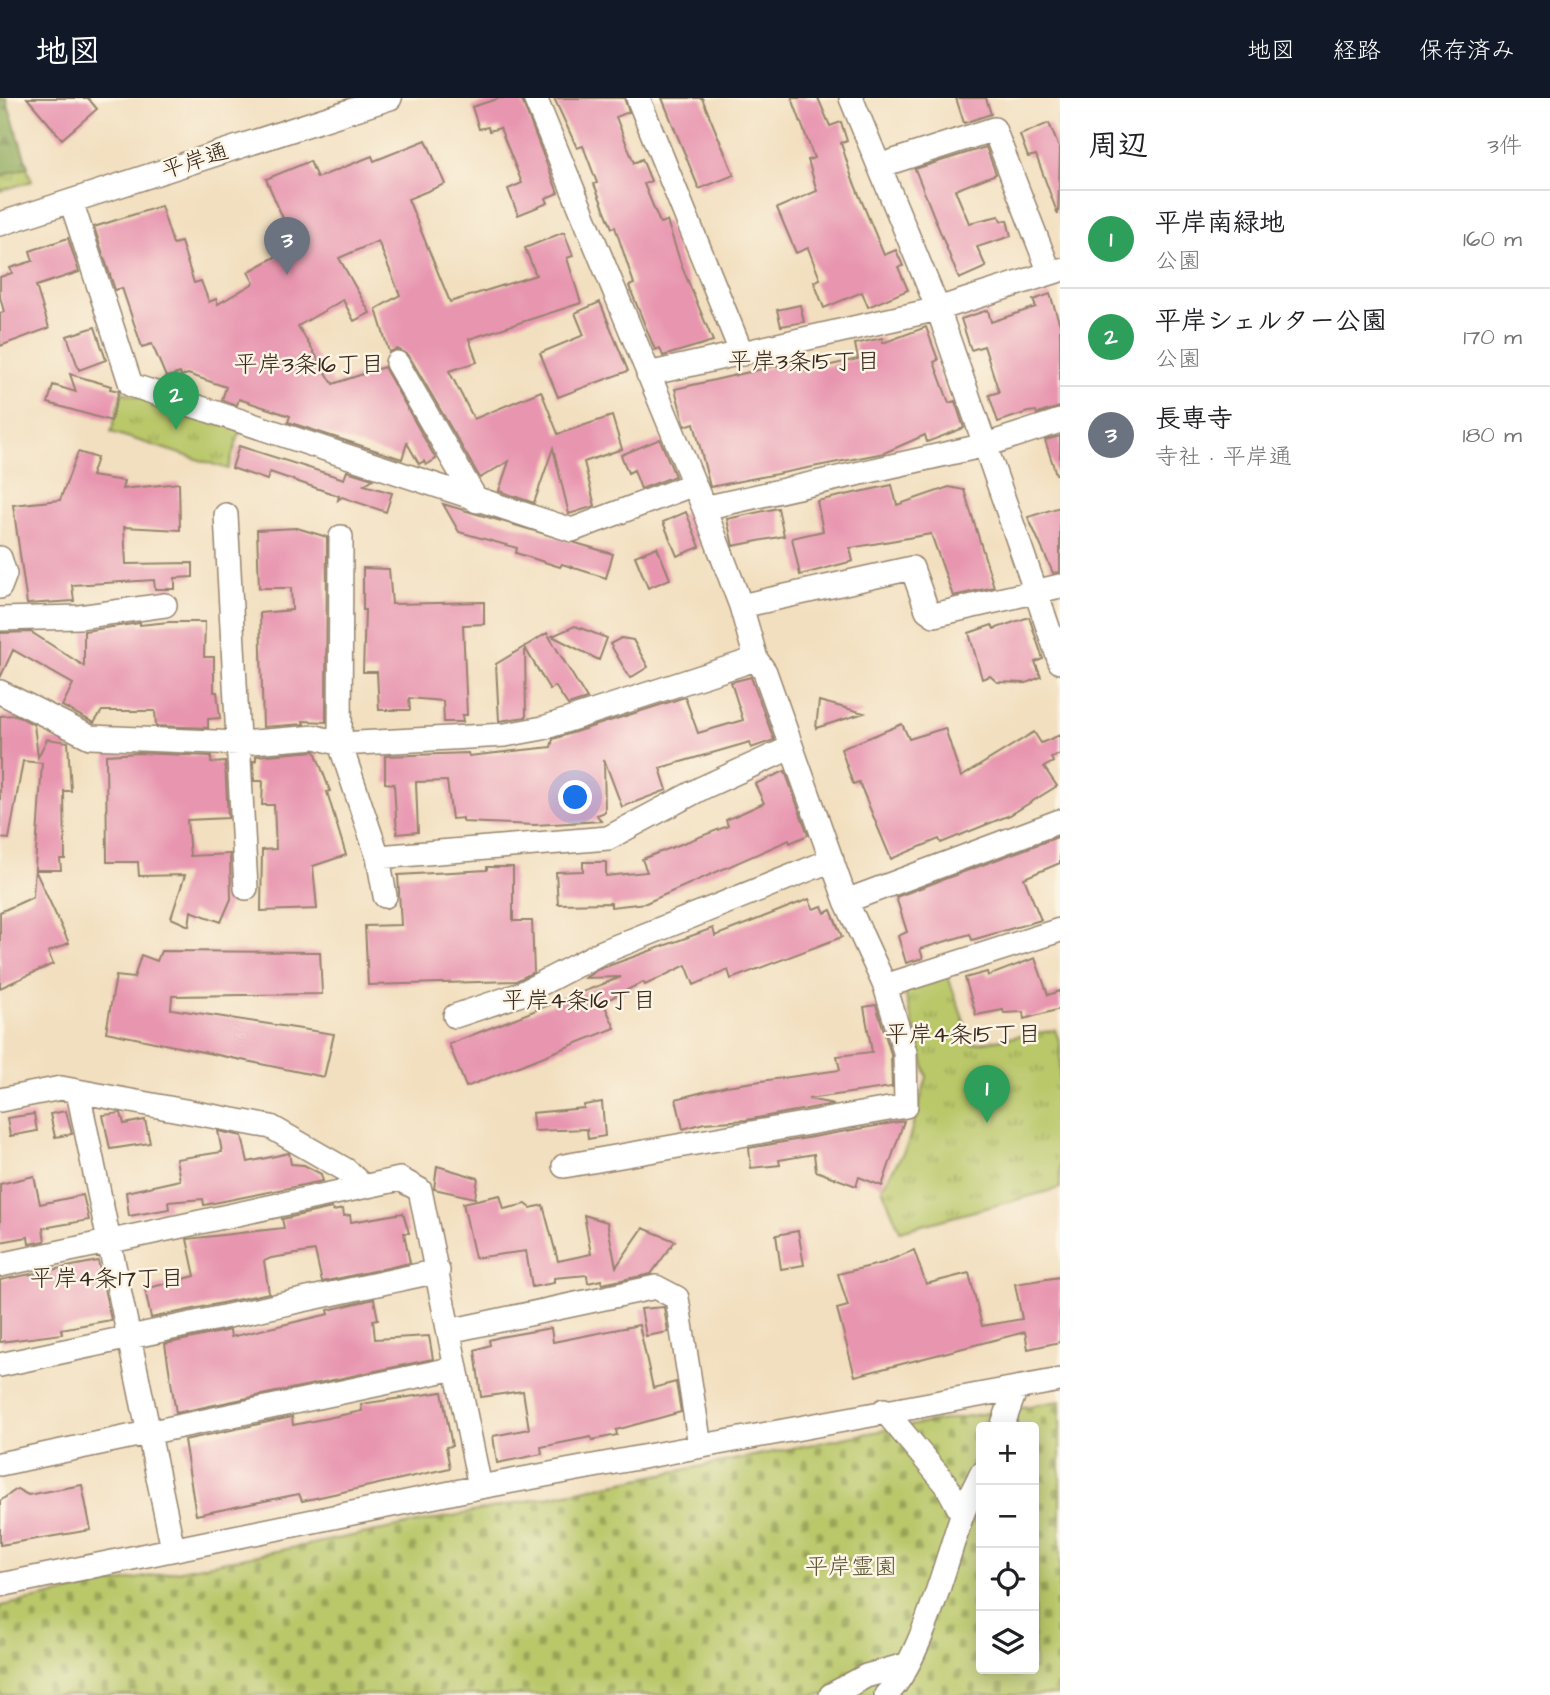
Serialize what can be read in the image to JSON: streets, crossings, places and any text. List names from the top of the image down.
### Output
{
  "streets": {
    "street": ["平岸通"]
  },
  "districts": [
    "平岸3条15丁目",
    "平岸3条16丁目",
    "平岸4条16丁目",
    "平岸4条15丁目",
    "平岸4条17丁目"
  ],
  "parks": ["平岸霊園"],
  "page": {
    "header": "地図",
    "nav": ["地図", "経路", "保存済み"],
    "heading": ["周辺", "3件"],
    "list": [
      {
        "mark": "1",
        "name": "平岸南緑地",
        "note": "公園",
        "value": "160 m"
      },
      {
        "mark": "2",
        "name": "平岸シェルター公園",
        "note": "公園",
        "value": "170 m"
      },
      {
        "mark": "3",
        "name": "長専寺",
        "note": "寺社 · 平岸通",
        "value": "180 m"
      }
    ],
    "pins": ["3", "2", "1"],
    "map_buttons": ["+", "−"]
  }
}
